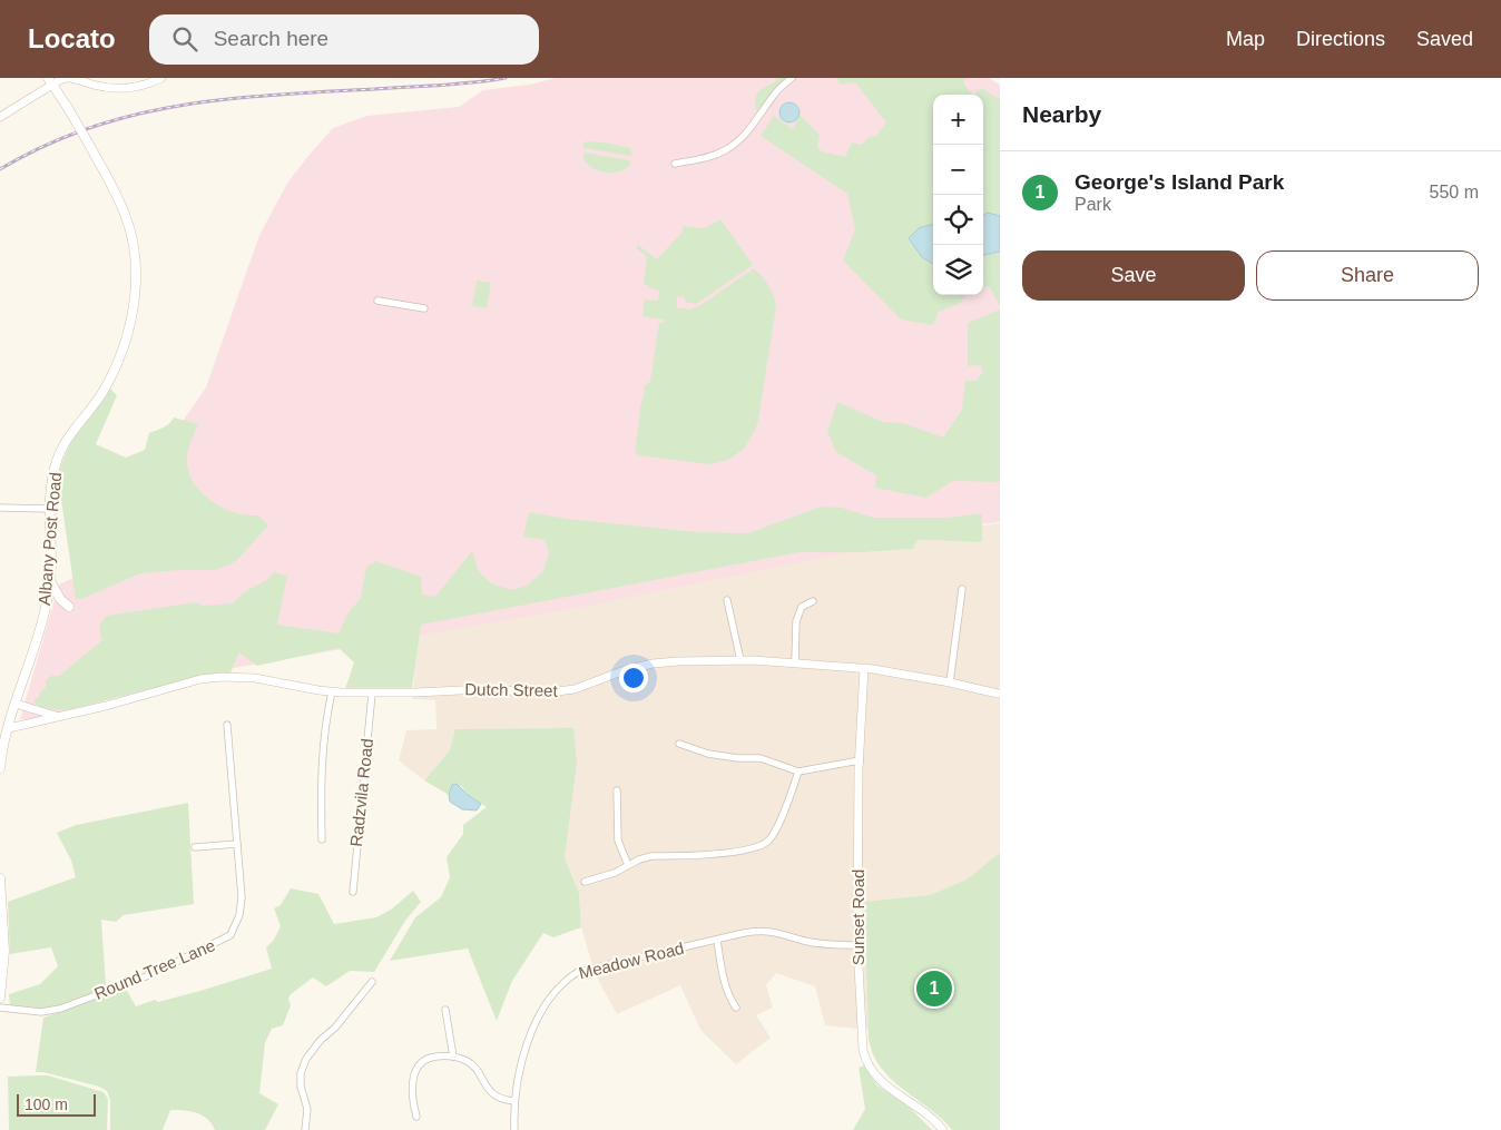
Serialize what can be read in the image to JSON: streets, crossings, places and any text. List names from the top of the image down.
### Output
{
  "streets": {
    "main road": ["Albany Post Road"],
    "street": [
      "Dutch Street",
      "Radzvila Road",
      "Sunset Road",
      "Meadow Road",
      "Round Tree Lane"
    ]
  },
  "crossings": [
    ["Albany Post Road", "Dutch Street"],
    ["Dutch Street", "Radzvila Road"],
    ["Dutch Street", "Sunset Road"],
    ["Sunset Road", "Meadow Road"]
  ],
  "scale_bar": "100 m",
  "page": {
    "header": "Locato",
    "search": "Search here",
    "nav": ["Map", "Directions", "Saved"],
    "heading": "Nearby",
    "map_buttons": ["+", "−"],
    "list": [
      {
        "mark": "1",
        "name": "George's Island Park",
        "note": "Park",
        "value": "550 m"
      }
    ],
    "buttons": ["Save", "Share"],
    "pins": "1",
    "scale": "100 m"
  }
}
